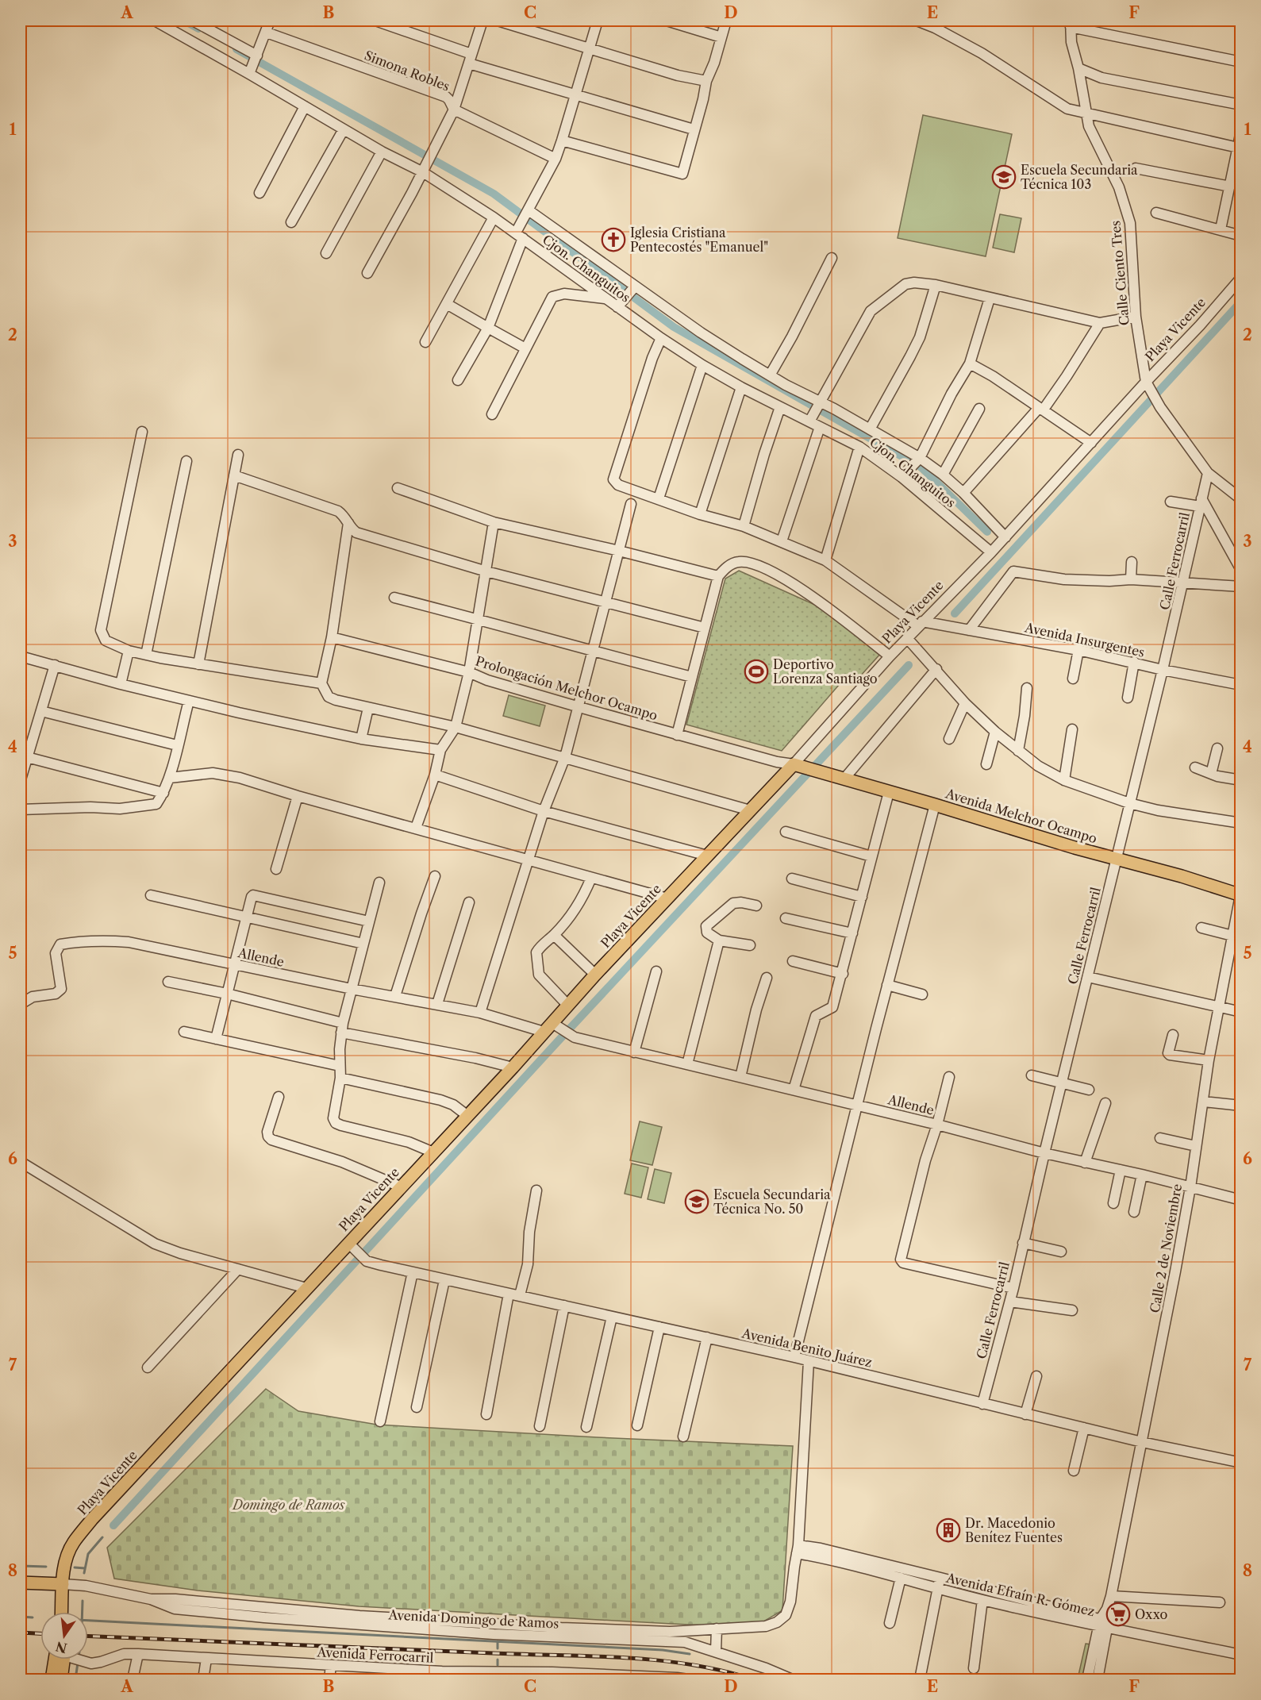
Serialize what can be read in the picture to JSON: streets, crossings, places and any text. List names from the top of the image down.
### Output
{
  "streets": {
    "main road": ["Playa Vicente", "Avenida Melchor Ocampo"],
    "street": [
      "Simona Robles",
      "Cjon. Changuitos",
      "Calle Ciento Tres",
      "Calle Ferrocarril",
      "Avenida Insurgentes",
      "Prolongación Melchor Ocampo",
      "Allende",
      "Calle 2 de Noviembre",
      "Avenida Benito Juárez",
      "Avenida Efraín R. Gómez",
      "Avenida Domingo de Ramos",
      "Avenida Ferrocarril"
    ]
  },
  "crossings": [
    ["Cjon. Changuitos", "Playa Vicente"],
    ["Calle Ciento Tres", "Playa Vicente"],
    ["Playa Vicente", "Avenida Insurgentes"],
    ["Playa Vicente", "Prolongación Melchor Ocampo"],
    ["Playa Vicente", "Avenida Melchor Ocampo"],
    ["Playa Vicente", "Allende"],
    ["Playa Vicente", "Avenida Benito Juárez"],
    ["Playa Vicente", "Avenida Domingo de Ramos"],
    ["Calle Ferrocarril", "Avenida Insurgentes"],
    ["Calle Ferrocarril", "Avenida Melchor Ocampo"],
    ["Calle Ferrocarril", "Allende"],
    ["Calle Ferrocarril", "Avenida Benito Juárez"],
    ["Prolongación Melchor Ocampo", "Avenida Melchor Ocampo"],
    ["Avenida Melchor Ocampo", "Calle 2 de Noviembre"],
    ["Allende", "Calle 2 de Noviembre"],
    ["Calle 2 de Noviembre", "Avenida Benito Juárez"],
    ["Calle 2 de Noviembre", "Avenida Efraín R. Gómez"]
  ],
  "parks": ["Domingo de Ramos"],
  "places": {
    "school or university": ["Escuela Secundaria Técnica 103", "Escuela Secundaria Técnica No. 50"],
    "church": ["Iglesia Cristiana Pentecostés \"Emanuel\""],
    "sports": ["Deportivo Lorenza Santiago"],
    "building": ["Dr. Macedonio Benítez Fuentes"],
    "supermarket": ["Oxxo"]
  },
  "north": "bottom",
  "grid": {
    "columns": [
      "A",
      "B",
      "C",
      "D",
      "E",
      "F"
    ],
    "rows": [
      "1",
      "2",
      "3",
      "4",
      "5",
      "6",
      "7",
      "8"
    ]
  }
}
